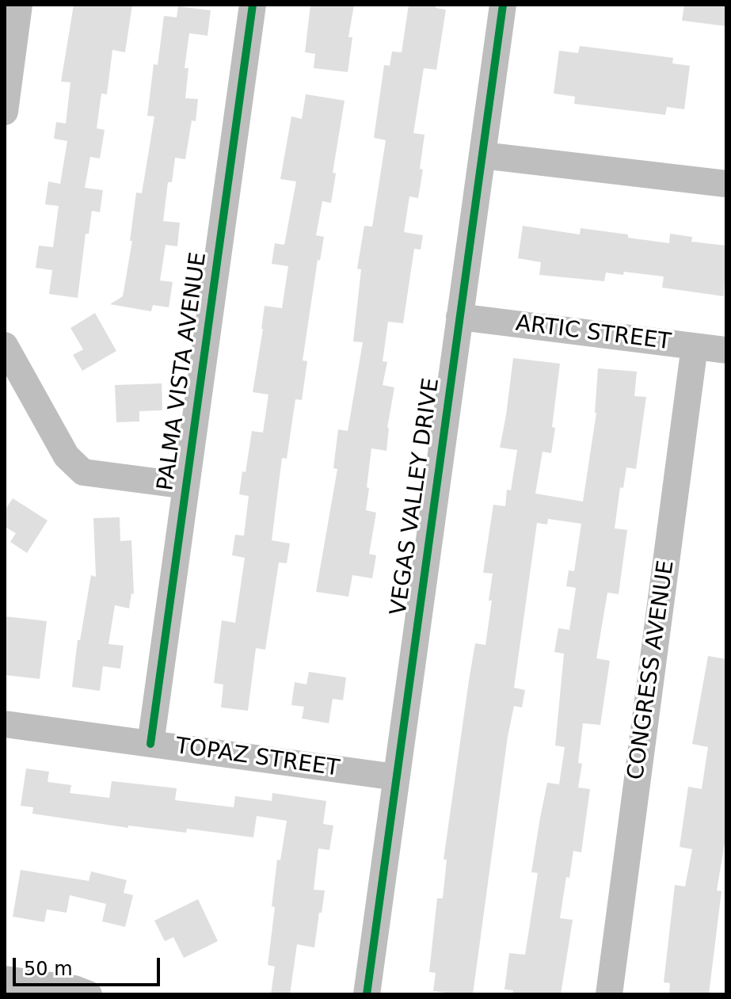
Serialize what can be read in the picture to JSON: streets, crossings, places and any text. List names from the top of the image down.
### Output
{
  "streets": {
    "street": [
      "ARTIC STREET",
      "PALMA VISTA AVENUE",
      "VEGAS VALLEY DRIVE",
      "CONGRESS AVENUE",
      "TOPAZ STREET"
    ]
  },
  "crossings": [
    ["ARTIC STREET", "VEGAS VALLEY DRIVE"],
    ["ARTIC STREET", "CONGRESS AVENUE"],
    ["PALMA VISTA AVENUE", "TOPAZ STREET"],
    ["VEGAS VALLEY DRIVE", "TOPAZ STREET"]
  ],
  "scale_bar": "50 m"
}
